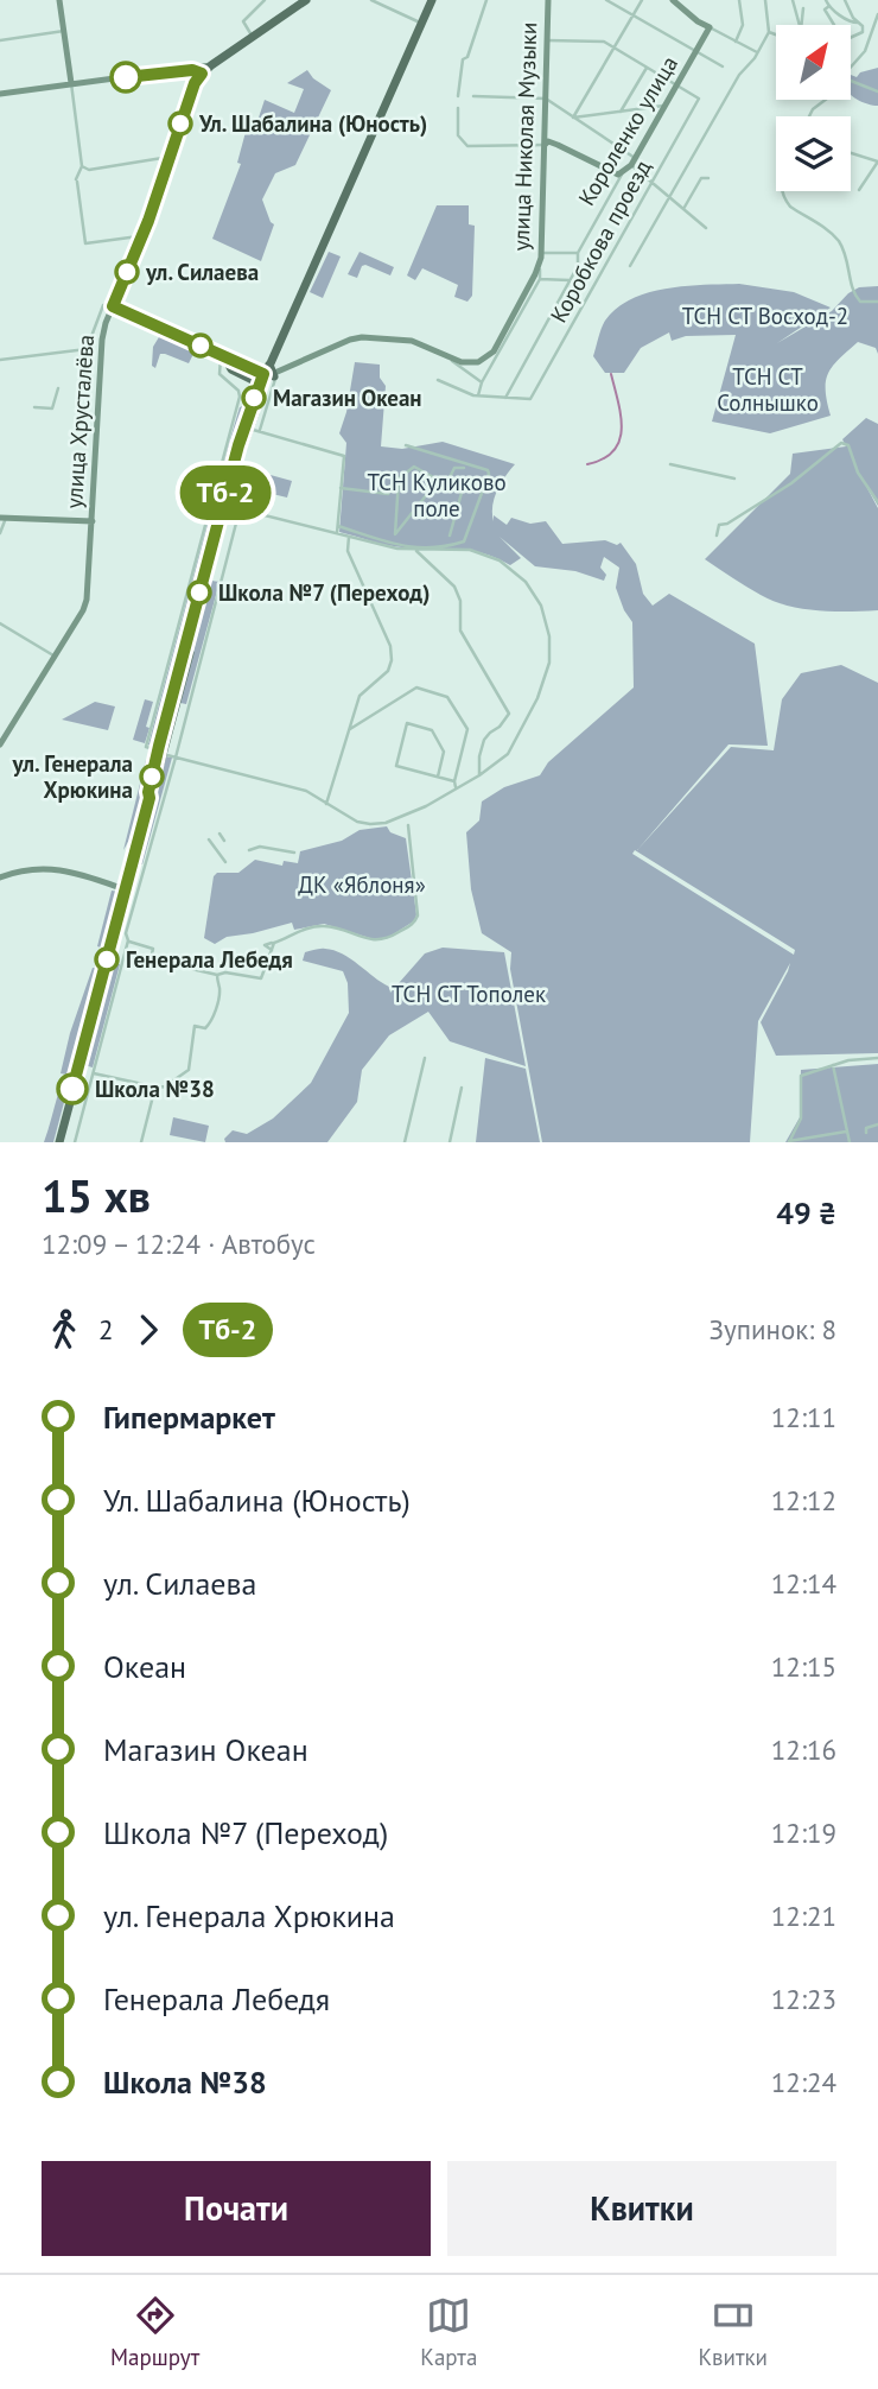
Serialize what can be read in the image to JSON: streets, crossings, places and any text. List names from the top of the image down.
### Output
{
  "streets": {
    "main road": ["Короленко улица", "улица Николая Музыки", "улица Хрусталёва"],
    "street": ["Коробкова проезд"]
  },
  "crossings": [
    ["Короленко улица", "Коробкова проезд"]
  ],
  "parks": [
    "ТСН СТ Восход-2",
    "ТСН СТ Солнышко",
    "ТСН Куликово поле",
    "ДК «Яблоня»",
    "ТСН СТ Тополек"
  ],
  "places": [
    "Ул. Шабалина (Юность)",
    "ул. Силаева",
    "Магазин Океан",
    "Школа №7 (Переход)",
    "ул. Генерала Хрюкина",
    "Генерала Лебедя",
    "Школа №38"
  ],
  "lines": ["bus line Тб-2"],
  "north": "top right",
  "page": {
    "on_map": "Тб-2",
    "heading": ["15 хв", "12:09 – 12:24 · Автобус", "49 ₴"],
    "legs": ["2", "Тб-2", "Зупинок: 8"],
    "list": [
      {
        "name": "Гипермаркет",
        "value": "12:11"
      },
      {
        "name": "Ул. Шабалина (Юность)",
        "value": "12:12"
      },
      {
        "name": "ул. Силаева",
        "value": "12:14"
      },
      {
        "name": "Океан",
        "value": "12:15"
      },
      {
        "name": "Магазин Океан",
        "value": "12:16"
      },
      {
        "name": "Школа №7 (Переход)",
        "value": "12:19"
      },
      {
        "name": "ул. Генерала Хрюкина",
        "value": "12:21"
      },
      {
        "name": "Генерала Лебедя",
        "value": "12:23"
      },
      {
        "name": "Школа №38",
        "value": "12:24"
      }
    ],
    "buttons": ["Почати", "Квитки"],
    "tabs": ["Маршрут", "Карта", "Квитки"]
  }
}
